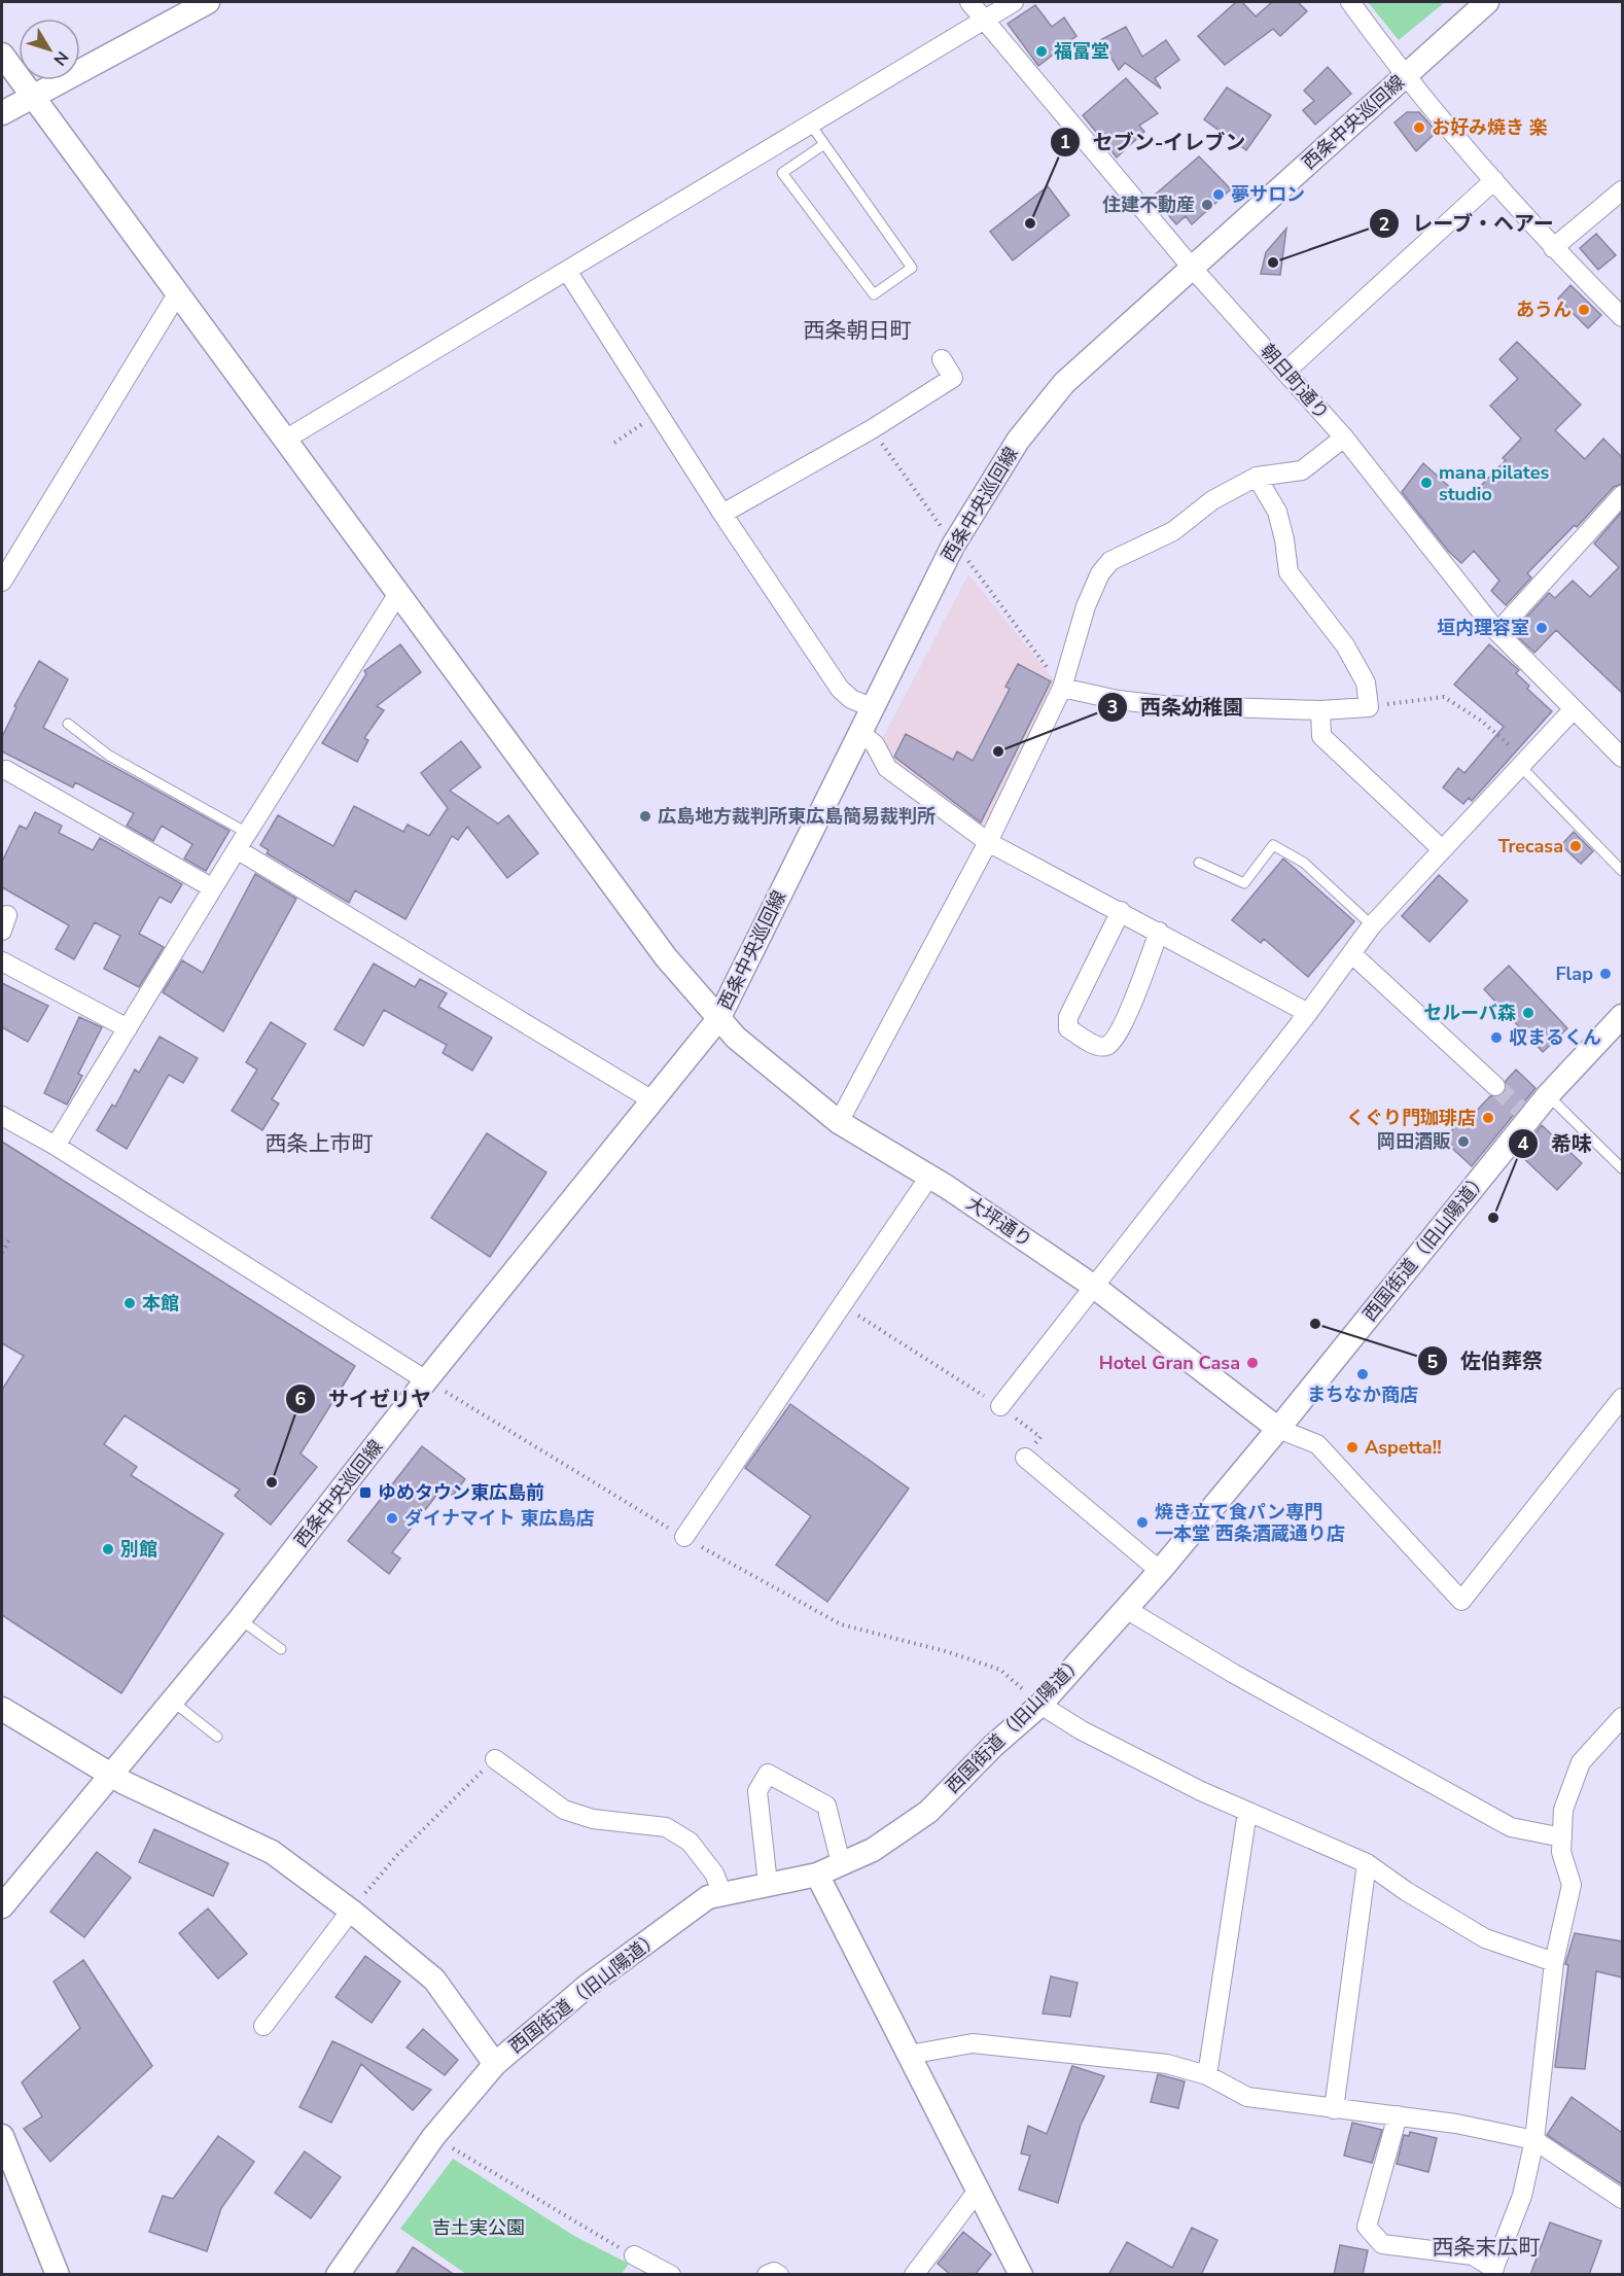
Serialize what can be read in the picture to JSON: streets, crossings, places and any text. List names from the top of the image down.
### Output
{
  "streets": {
    "street": [
      "西条中央巡回線",
      "朝日町通り",
      "大坪通り",
      "西国街道（旧山陽道）"
    ]
  },
  "crossings": [
    ["西条中央巡回線", "朝日町通り"],
    ["西条中央巡回線", "大坪通り"],
    ["大坪通り", "西国街道（旧山陽道）"]
  ],
  "districts": ["西条朝日町", "西条上市町", "西条末広町"],
  "parks": ["吉土実公園"],
  "places": {
    "other": [
      "福富堂",
      "お好み焼き 楽",
      "夢サロン",
      "住建不動産",
      "セブン-イレブン",
      "レーブ・ヘアー",
      "あうん",
      "mana pilates studio",
      "垣内理容室",
      "西条幼稚園",
      "広島地方裁判所東広島簡易裁判所",
      "Trecasa",
      "Flap",
      "セルーバ森",
      "収まるくん",
      "くぐり門珈琲店",
      "岡田酒販",
      "希味",
      "本館",
      "佐伯葬祭",
      "Hotel Gran Casa",
      "まちなか商店",
      "Aspetta!!",
      "サイゼリヤ",
      "ダイナマイト 東広島店",
      "焼き立て食パン専門 一本堂 西条酒蔵通り店",
      "別館"
    ],
    "transit": ["ゆめタウン東広島前"]
  },
  "north": "bottom right"
}
